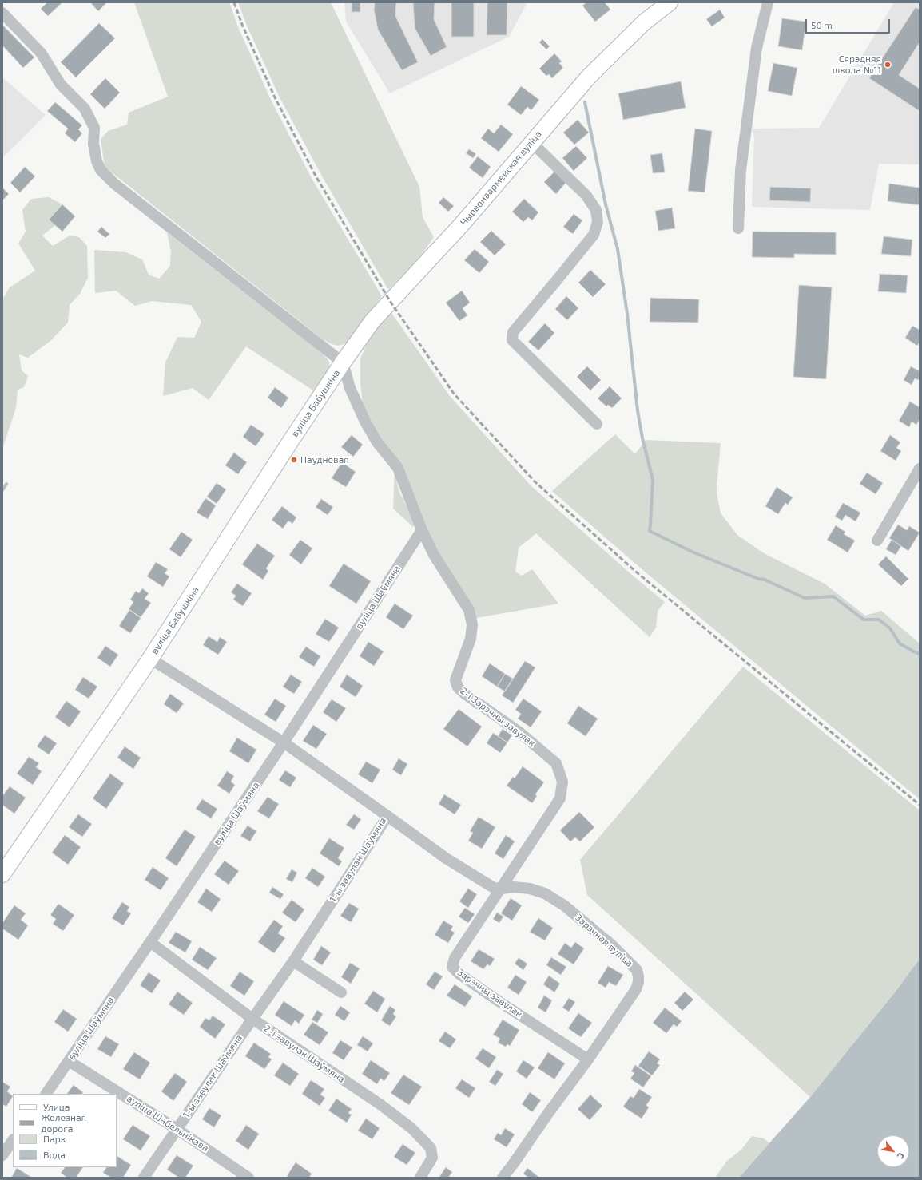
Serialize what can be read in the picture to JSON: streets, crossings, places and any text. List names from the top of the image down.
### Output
{
  "streets": {
    "street": [
      "Чырвонаармейская вуліца",
      "вуліца Бабушкіна",
      "вуліца Шаўмяна",
      "2-і Зарэчны завулак",
      "1-ы завулак Шаўмяна",
      "Зарэчная вуліца",
      "Зарэчны завулак",
      "2-і завулак Шаўмяна",
      "вуліца Шабельнікава"
    ]
  },
  "crossings": [
    ["Чырвонаармейская вуліца", "вуліца Бабушкіна"],
    ["Чырвонаармейская вуліца", "2-і Зарэчны завулак"],
    ["вуліца Бабушкіна", "2-і Зарэчны завулак"],
    ["вуліца Бабушкіна", "1-ы завулак Шаўмяна"],
    ["вуліца Шаўмяна", "2-і Зарэчны завулак"],
    ["вуліца Шаўмяна", "1-ы завулак Шаўмяна"],
    ["вуліца Шаўмяна", "2-і завулак Шаўмяна"],
    ["вуліца Шаўмяна", "вуліца Шабельнікава"],
    ["2-і Зарэчны завулак", "Зарэчная вуліца"],
    ["2-і Зарэчны завулак", "Зарэчны завулак"],
    ["1-ы завулак Шаўмяна", "Зарэчная вуліца"],
    ["1-ы завулак Шаўмяна", "2-і завулак Шаўмяна"],
    ["1-ы завулак Шаўмяна", "вуліца Шабельнікава"],
    ["Зарэчная вуліца", "Зарэчны завулак"]
  ],
  "places": ["Сярэдняя школа №11", "Паўднёвая"],
  "legend": [
    "Улица",
    "Железная дорога",
    "Парк",
    "Вода"
  ],
  "scale_bar": "50 m",
  "north": "bottom right"
}
